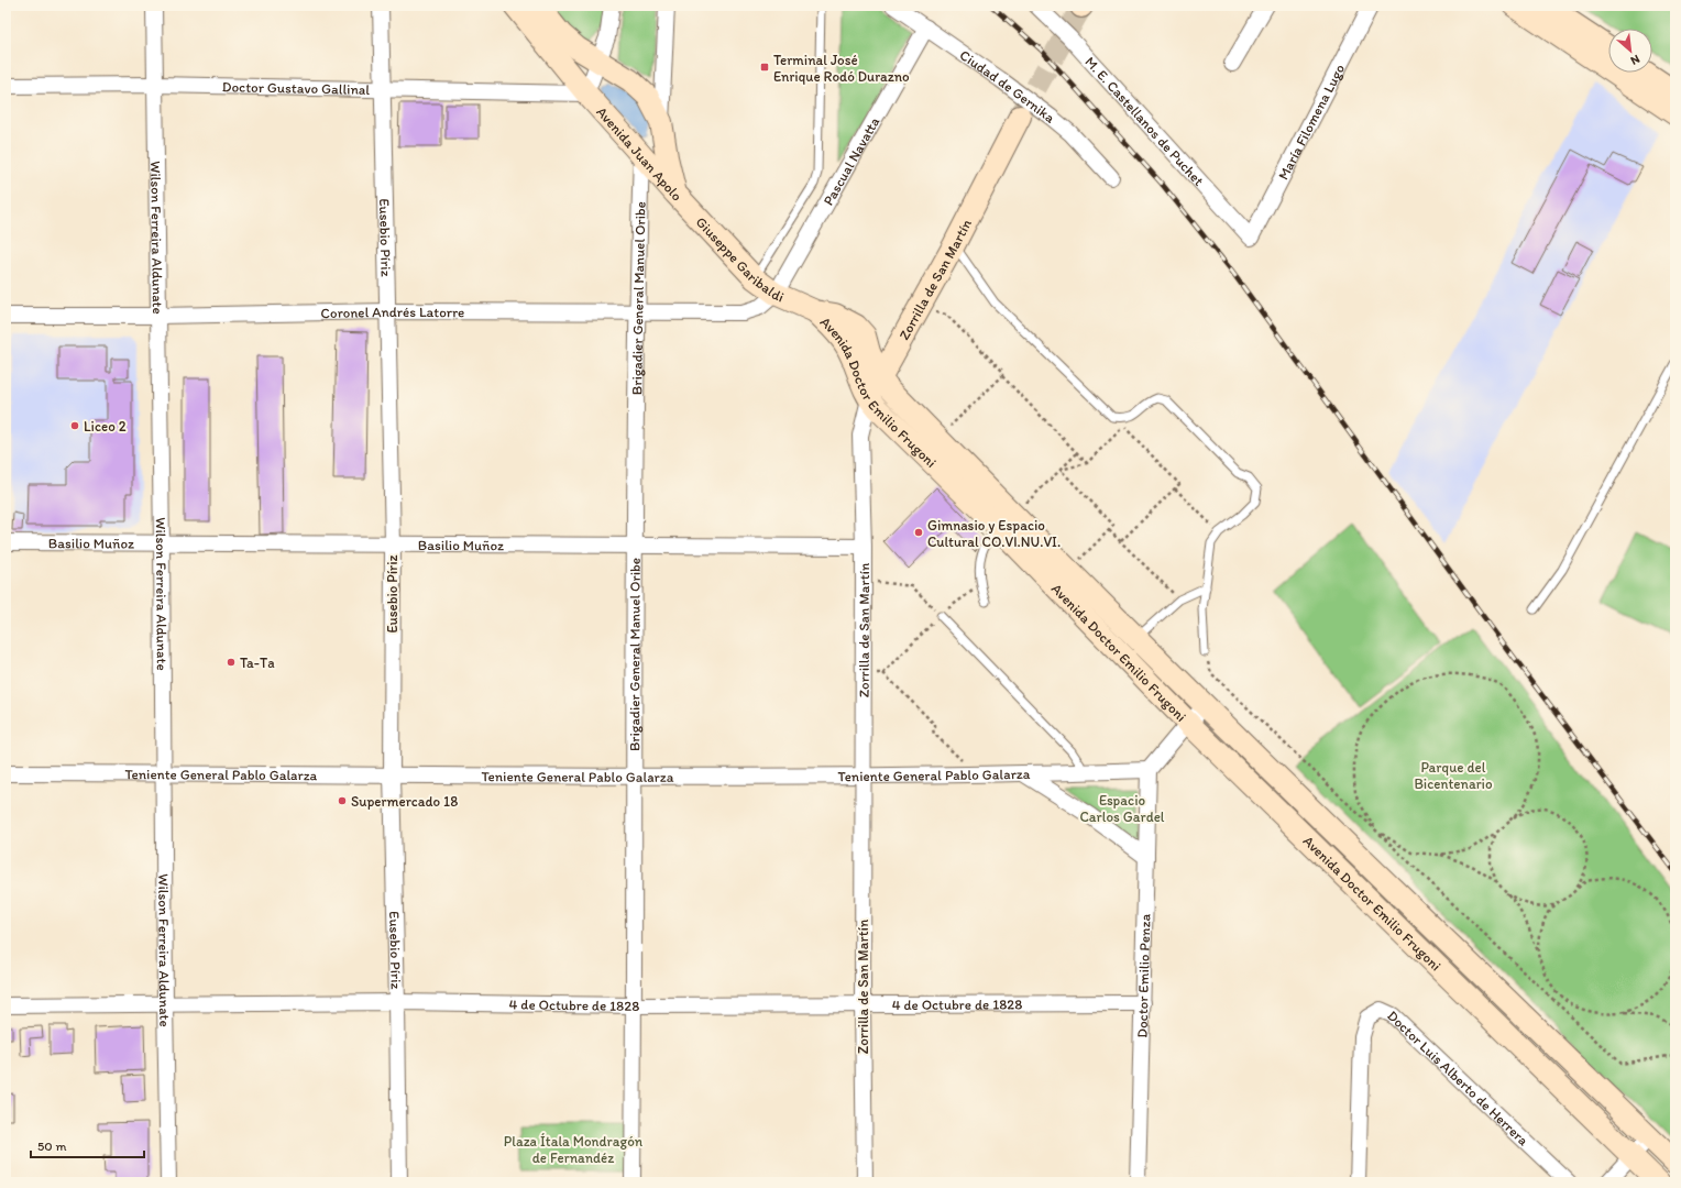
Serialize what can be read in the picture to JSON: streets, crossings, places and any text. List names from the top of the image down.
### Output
{
  "streets": {
    "street": [
      "Ciudad de Gernika",
      "Doctor Gustavo Gallinal",
      "M. E. Castellanos de Puchet",
      "María Filomena Lugo",
      "Avenida Juan Apolo",
      "Pascual Navatta",
      "Wilson Ferreira Aldunate",
      "Eusebio Píriz",
      "Giuseppe Garibaldi",
      "Zorrilla de San Martín",
      "Brigadier General Manuel Oribe",
      "Coronel Andrés Latorre",
      "Avenida Doctor Emilio Frugoni",
      "Basilio Muñoz",
      "Teniente General Pablo Galarza",
      "Doctor Emilio Penza",
      "4 de Octubre de 1828",
      "Doctor Luis Alberto de Herrera"
    ]
  },
  "crossings": [
    ["Ciudad de Gernika", "Pascual Navatta"],
    ["Doctor Gustavo Gallinal", "Avenida Juan Apolo"],
    ["Doctor Gustavo Gallinal", "Wilson Ferreira Aldunate"],
    ["Doctor Gustavo Gallinal", "Eusebio Píriz"],
    ["M. E. Castellanos de Puchet", "María Filomena Lugo"],
    ["Avenida Juan Apolo", "Giuseppe Garibaldi"],
    ["Avenida Juan Apolo", "Brigadier General Manuel Oribe"],
    ["Pascual Navatta", "Giuseppe Garibaldi"],
    ["Pascual Navatta", "Coronel Andrés Latorre"],
    ["Wilson Ferreira Aldunate", "Coronel Andrés Latorre"],
    ["Wilson Ferreira Aldunate", "Basilio Muñoz"],
    ["Wilson Ferreira Aldunate", "Teniente General Pablo Galarza"],
    ["Wilson Ferreira Aldunate", "4 de Octubre de 1828"],
    ["Eusebio Píriz", "Coronel Andrés Latorre"],
    ["Eusebio Píriz", "Basilio Muñoz"],
    ["Eusebio Píriz", "Teniente General Pablo Galarza"],
    ["Eusebio Píriz", "4 de Octubre de 1828"],
    ["Giuseppe Garibaldi", "Coronel Andrés Latorre"],
    ["Giuseppe Garibaldi", "Avenida Doctor Emilio Frugoni"],
    ["Zorrilla de San Martín", "Avenida Doctor Emilio Frugoni"],
    ["Zorrilla de San Martín", "Basilio Muñoz"],
    ["Zorrilla de San Martín", "Teniente General Pablo Galarza"],
    ["Zorrilla de San Martín", "4 de Octubre de 1828"],
    ["Brigadier General Manuel Oribe", "Coronel Andrés Latorre"],
    ["Brigadier General Manuel Oribe", "Basilio Muñoz"],
    ["Brigadier General Manuel Oribe", "Teniente General Pablo Galarza"],
    ["Brigadier General Manuel Oribe", "4 de Octubre de 1828"],
    ["Teniente General Pablo Galarza", "Doctor Emilio Penza"],
    ["Doctor Emilio Penza", "4 de Octubre de 1828"]
  ],
  "parks": ["Parque del Bicentenario", "Espacio Carlos Gardel", "Plaza Ítala Mondragón de Fernandéz"],
  "places": {
    "transit": ["Terminal José Enrique Rodó Durazno"],
    "other": [
      "Liceo 2",
      "Gimnasio y Espacio Cultural CO.VI.NU.VI.",
      "Ta-Ta",
      "Supermercado 18"
    ]
  },
  "scale_bar": "50 m",
  "north": "bottom right"
}
